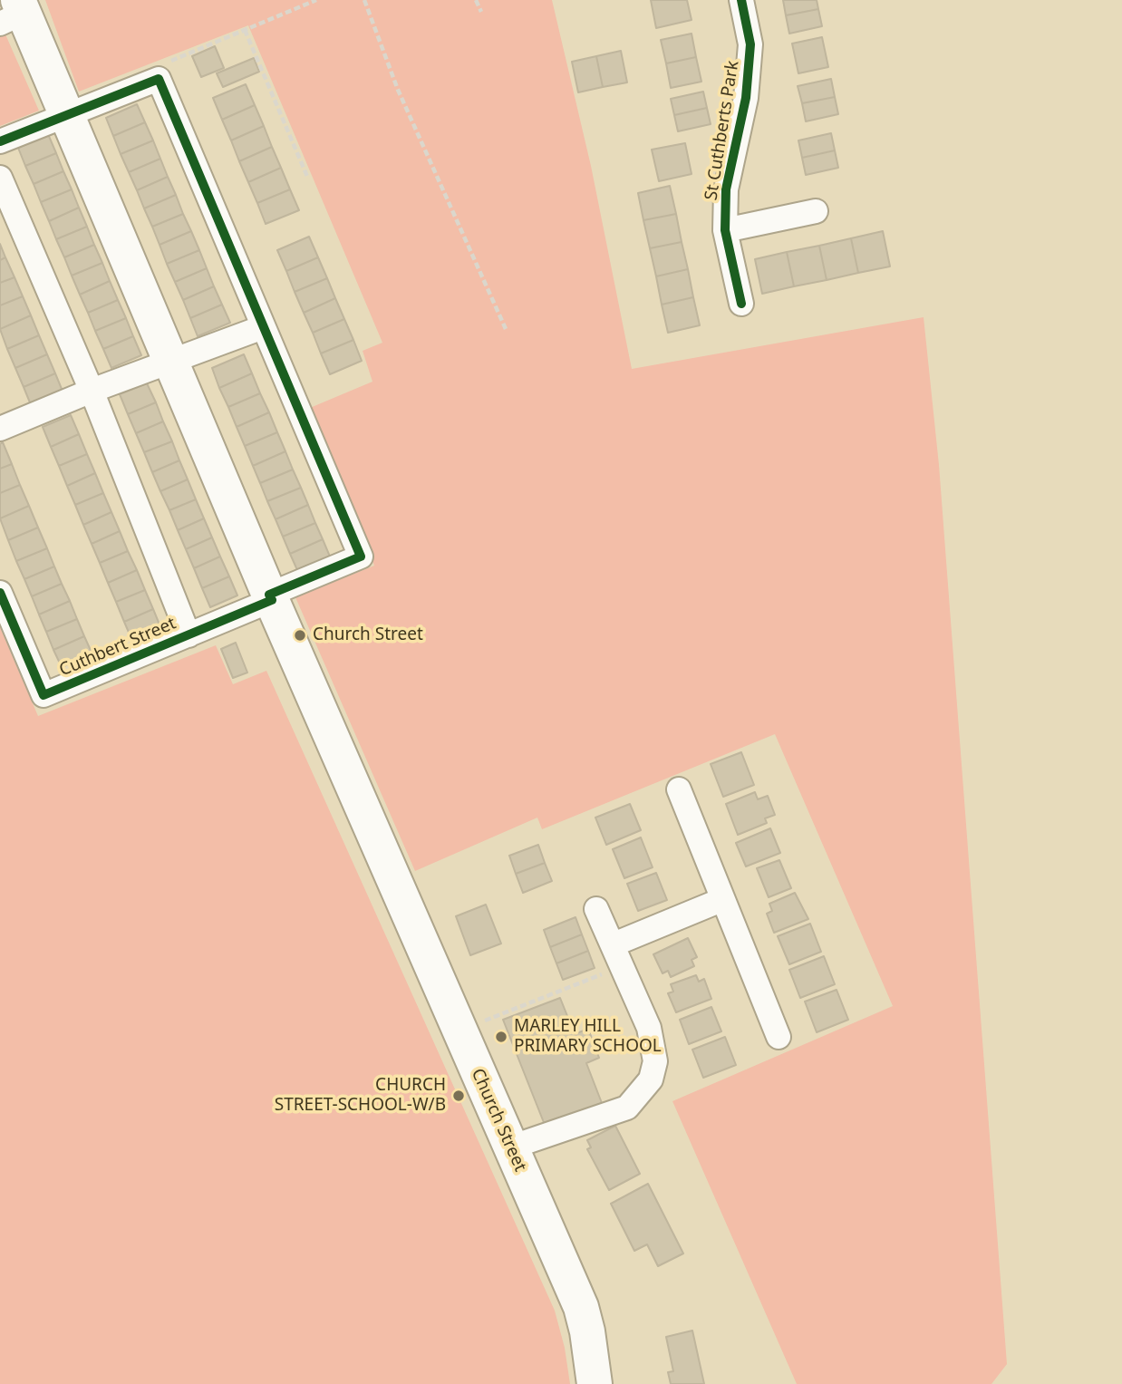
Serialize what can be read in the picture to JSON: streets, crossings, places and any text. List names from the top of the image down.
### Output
{
  "streets": {
    "highway": ["Church Street"],
    "street": ["St Cuthberts Park", "Cuthbert Street"]
  },
  "crossings": [
    ["Cuthbert Street", "Church Street"]
  ],
  "places": ["Church Street", "MARLEY HILL PRIMARY SCHOOL", "CHURCH STREET-SCHOOL-W/B"]
}
